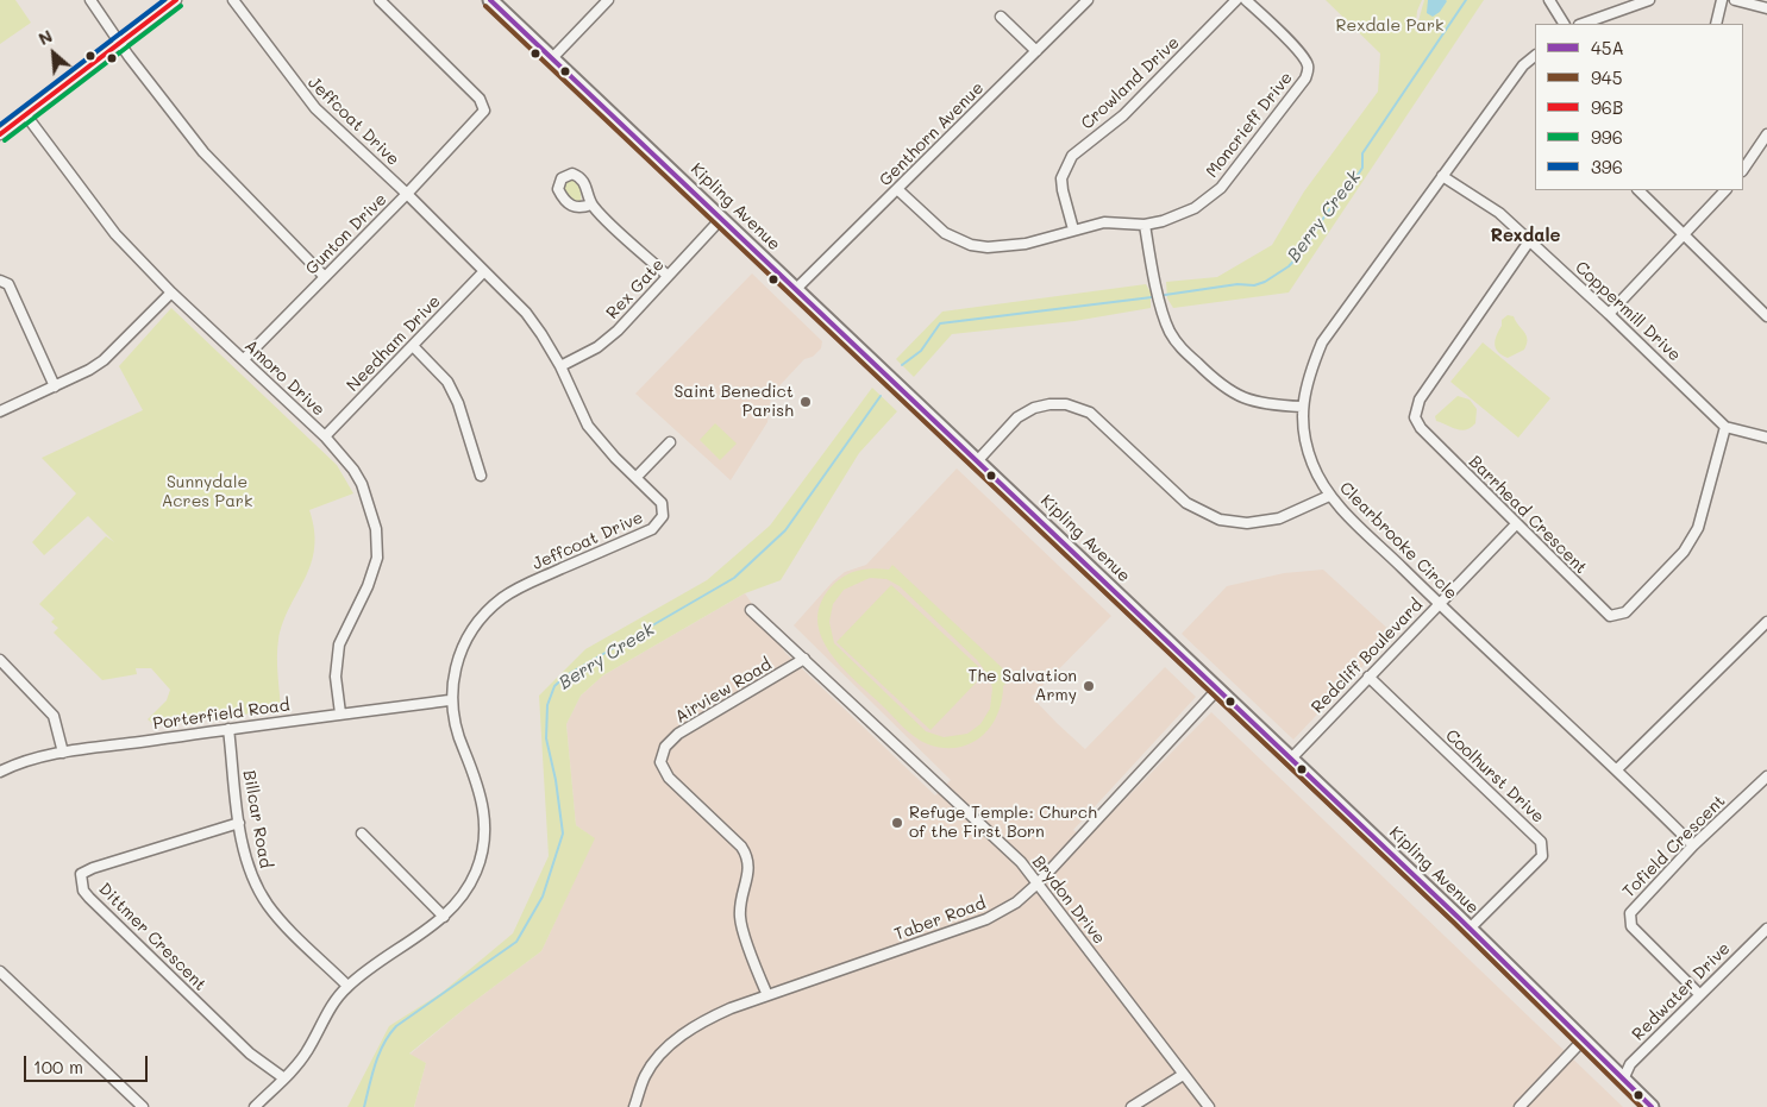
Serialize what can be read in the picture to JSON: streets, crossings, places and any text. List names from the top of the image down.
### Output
{
  "streets": {
    "main road": ["Kipling Avenue"],
    "street": [
      "Crowland Drive",
      "Jeffcoat Drive",
      "Moncrieff Drive",
      "Genthorn Avenue",
      "Gunton Drive",
      "Rex Gate",
      "Coppermill Drive",
      "Needham Drive",
      "Amoro Drive",
      "Barrhead Crescent",
      "Clearbrooke Circle",
      "Redcliff Boulevard",
      "Airview Road",
      "Porterfield Road",
      "Coolhurst Drive",
      "Billcar Road",
      "Tofield Crescent",
      "Brydon Drive",
      "Taber Road",
      "Dittmer Crescent",
      "Redwater Drive"
    ]
  },
  "crossings": [
    ["Crowland Drive", "Moncrieff Drive"],
    ["Jeffcoat Drive", "Gunton Drive"],
    ["Jeffcoat Drive", "Rex Gate"],
    ["Jeffcoat Drive", "Needham Drive"],
    ["Jeffcoat Drive", "Porterfield Road"],
    ["Jeffcoat Drive", "Billcar Road"],
    ["Jeffcoat Drive", "Dittmer Crescent"],
    ["Moncrieff Drive", "Genthorn Avenue"],
    ["Genthorn Avenue", "Kipling Avenue"],
    ["Kipling Avenue", "Rex Gate"],
    ["Kipling Avenue", "Redcliff Boulevard"],
    ["Kipling Avenue", "Coolhurst Drive"],
    ["Kipling Avenue", "Taber Road"],
    ["Kipling Avenue", "Redwater Drive"],
    ["Gunton Drive", "Amoro Drive"],
    ["Coppermill Drive", "Barrhead Crescent"],
    ["Coppermill Drive", "Clearbrooke Circle"],
    ["Needham Drive", "Amoro Drive"],
    ["Amoro Drive", "Porterfield Road"],
    ["Barrhead Crescent", "Redcliff Boulevard"],
    ["Clearbrooke Circle", "Redcliff Boulevard"],
    ["Clearbrooke Circle", "Tofield Crescent"],
    ["Redcliff Boulevard", "Coolhurst Drive"],
    ["Airview Road", "Brydon Drive"],
    ["Airview Road", "Taber Road"],
    ["Porterfield Road", "Billcar Road"],
    ["Billcar Road", "Dittmer Crescent"],
    ["Tofield Crescent", "Redwater Drive"],
    ["Brydon Drive", "Taber Road"]
  ],
  "districts": ["Rexdale"],
  "water": ["Berry Creek"],
  "parks": ["Rexdale Park", "Sunnydale Acres Park"],
  "places": ["Saint Benedict Parish", "The Salvation Army", "Refuge Temple: Church of the First Born"],
  "lines": [
    "transit line 45A",
    "transit line 96B",
    "transit line 396",
    "transit line 945",
    "transit line 996"
  ],
  "legend": [
    "45A",
    "945",
    "96B",
    "996",
    "396"
  ],
  "scale_bar": "100 m",
  "north": "top left"
}
